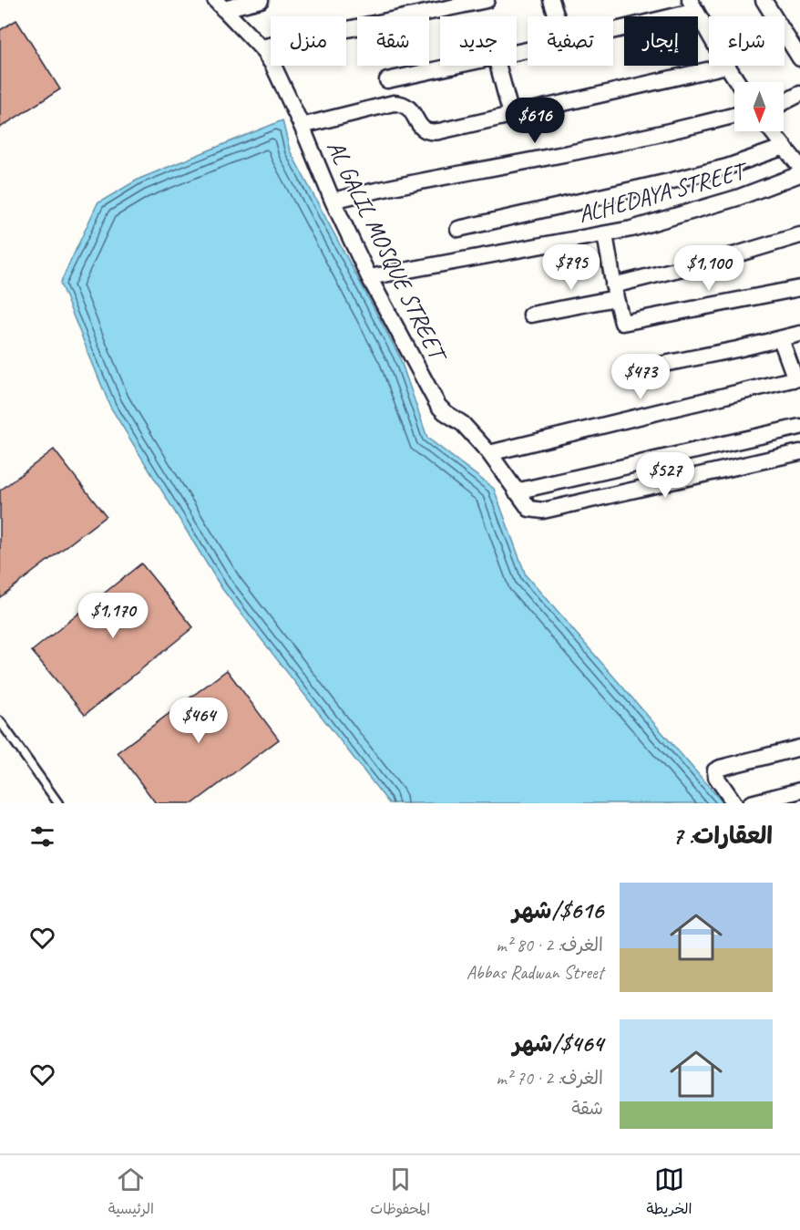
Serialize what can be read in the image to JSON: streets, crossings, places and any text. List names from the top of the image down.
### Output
{
  "streets": {
    "street": ["ALHEDAYA STREET", "AL GALIL MOSQUE STREET"]
  },
  "crossings": [
    ["ALHEDAYA STREET", "AL GALIL MOSQUE STREET"]
  ],
  "north": "bottom",
  "page": {
    "chip": [
      "شراء",
      "إيجار",
      "تصفية",
      "جديد",
      "شقة",
      "منزل"
    ],
    "price": [
      "$616",
      "$795",
      "$1,100",
      "$473",
      "$527",
      "$1,170",
      "$464"
    ],
    "heading": "العقارات: 7",
    "list": [
      {
        "name": "$616/شهر",
        "note": "الغرف: 2 · 80 m² · Abbas Radwan Street"
      },
      {
        "name": "$464/شهر",
        "note": "الغرف: 2 · 70 m² · شقة"
      }
    ],
    "tabs": ["الخريطة", "المحفوظات", "الرئيسية"]
  }
}
